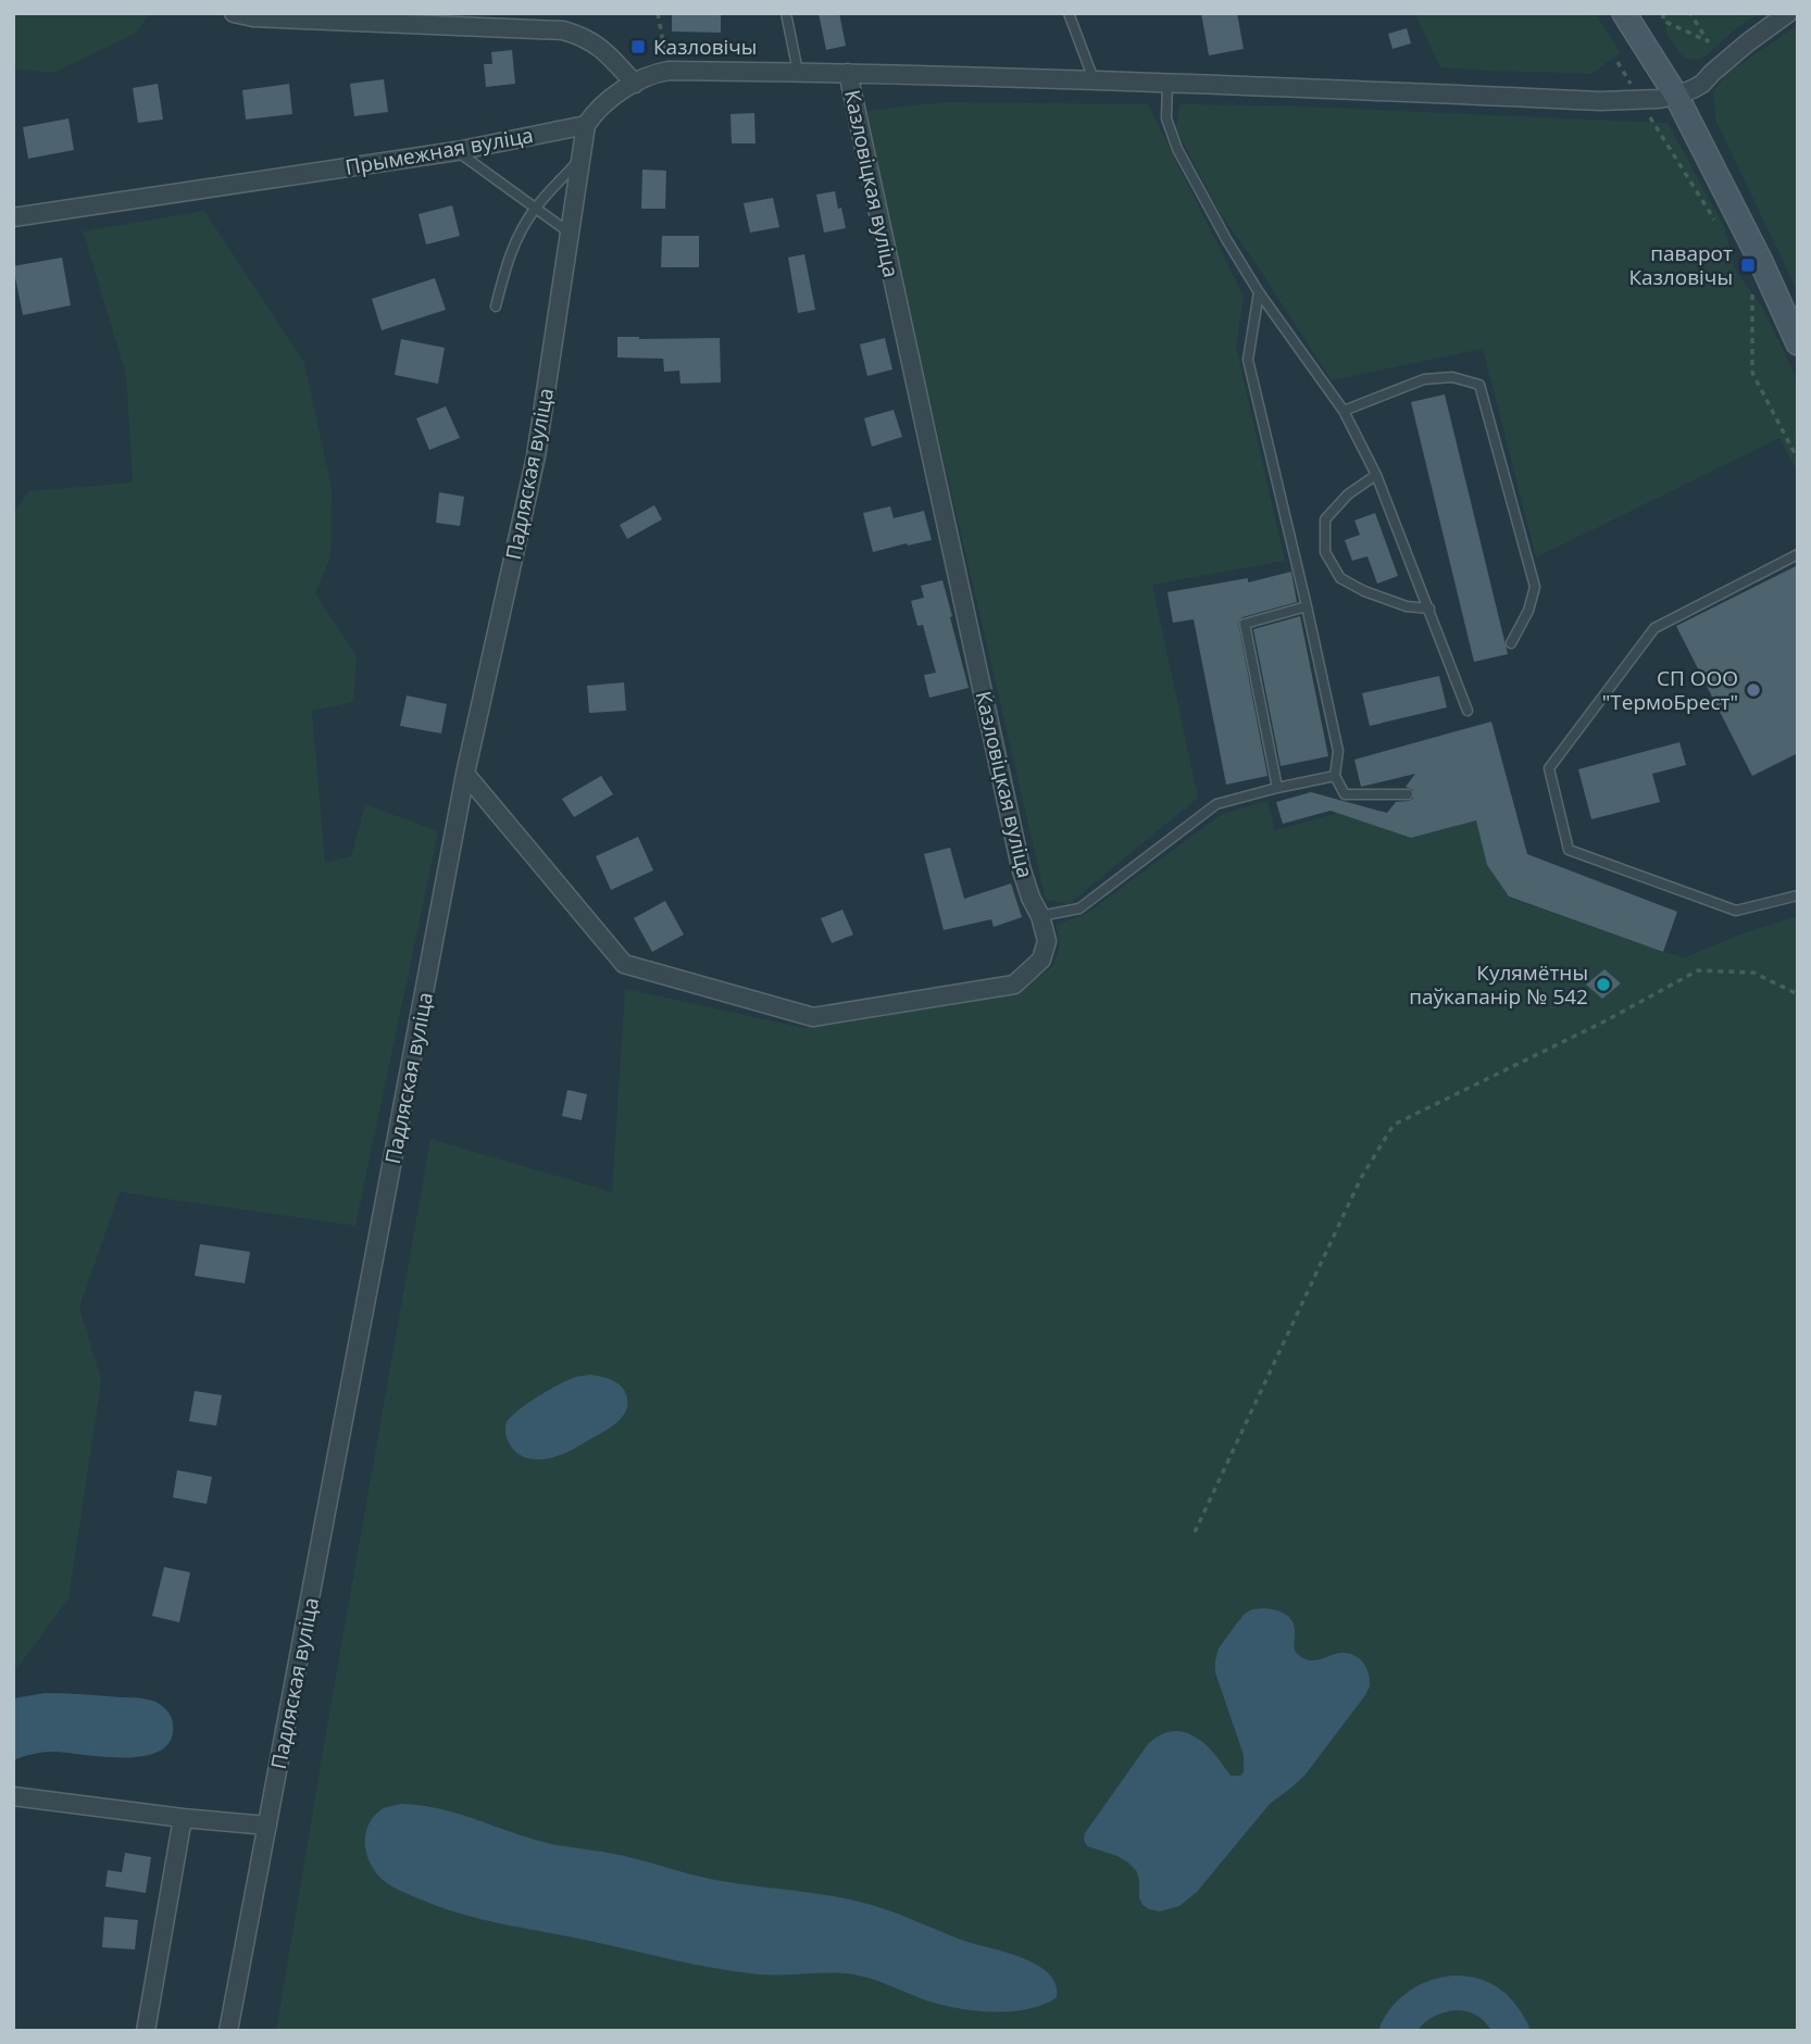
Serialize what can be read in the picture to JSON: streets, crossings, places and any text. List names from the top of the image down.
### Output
{
  "streets": {
    "street": ["Прымежная вуліца", "Казловіцкая вуліца", "Падляская вуліца"]
  },
  "crossings": [
    ["Прымежная вуліца", "Падляская вуліца"],
    ["Казловіцкая вуліца", "Падляская вуліца"]
  ],
  "places": {
    "transit": ["Казловічы", "паварот Казловічы"],
    "other": ["СП ООО \"ТермоБрест\"", "Кулямётны паўкапанір № 542"]
  }
}
